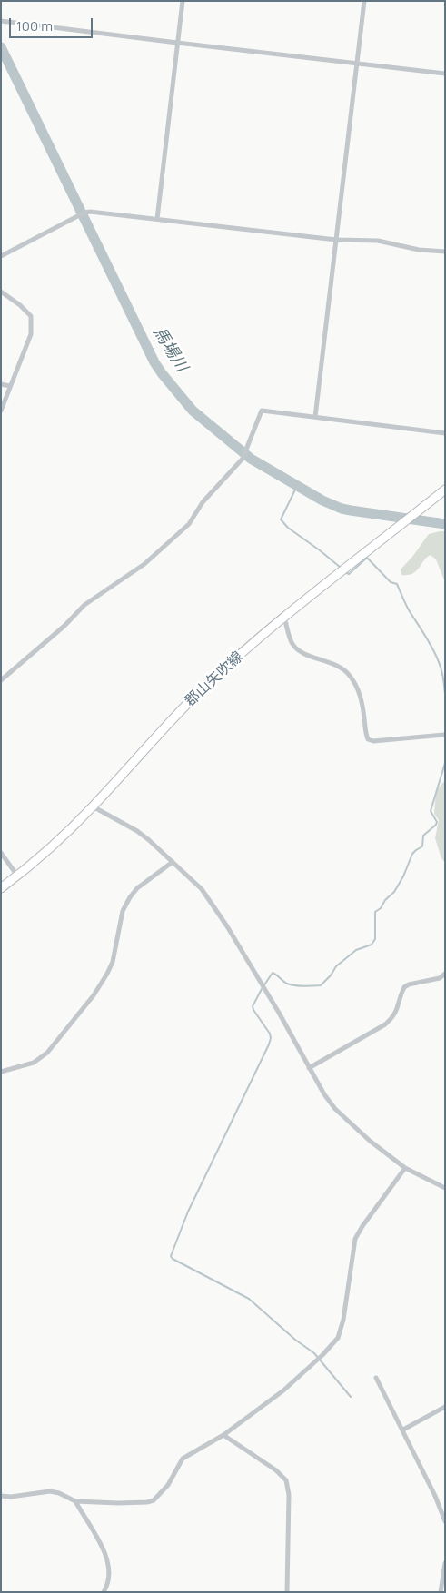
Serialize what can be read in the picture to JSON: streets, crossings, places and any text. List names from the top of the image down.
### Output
{
  "streets": {
    "main road": ["郡山矢吹線"]
  },
  "water": ["馬場川"],
  "scale_bar": "100 m"
}
